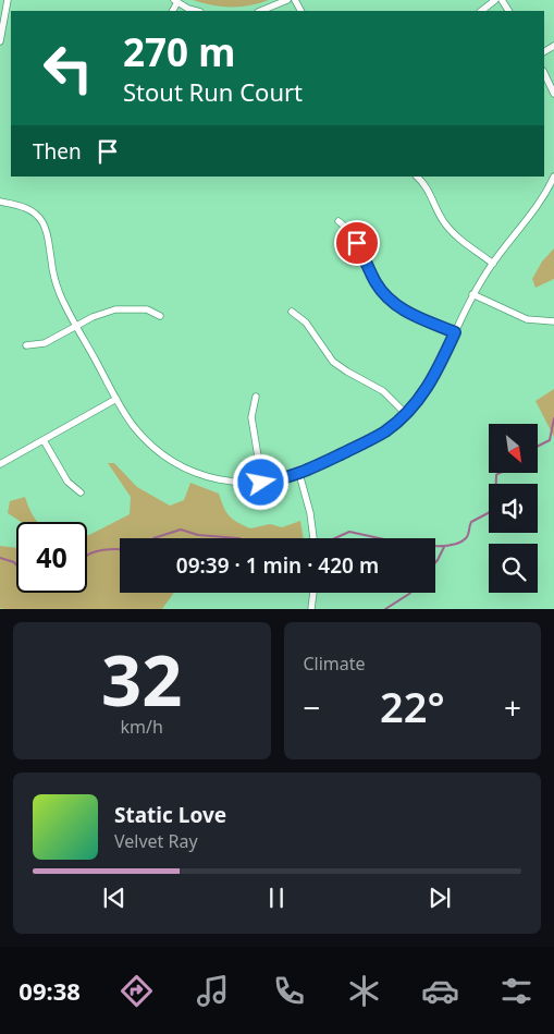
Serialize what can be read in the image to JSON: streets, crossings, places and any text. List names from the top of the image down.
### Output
{
  "north": "bottom right",
  "page": {
    "turn": ["270 m", "Stout Run Court"],
    "then": "Then",
    "limit": "40",
    "trip": "09:39 · 1 min · 420 m",
    "tile": [
      ["32", "km/h"],
      "Climate"
    ],
    "heat": ["−", "22°", "+"],
    "song": ["Static Love", "Velvet Ray"],
    "tabs": "09:38"
  }
}
